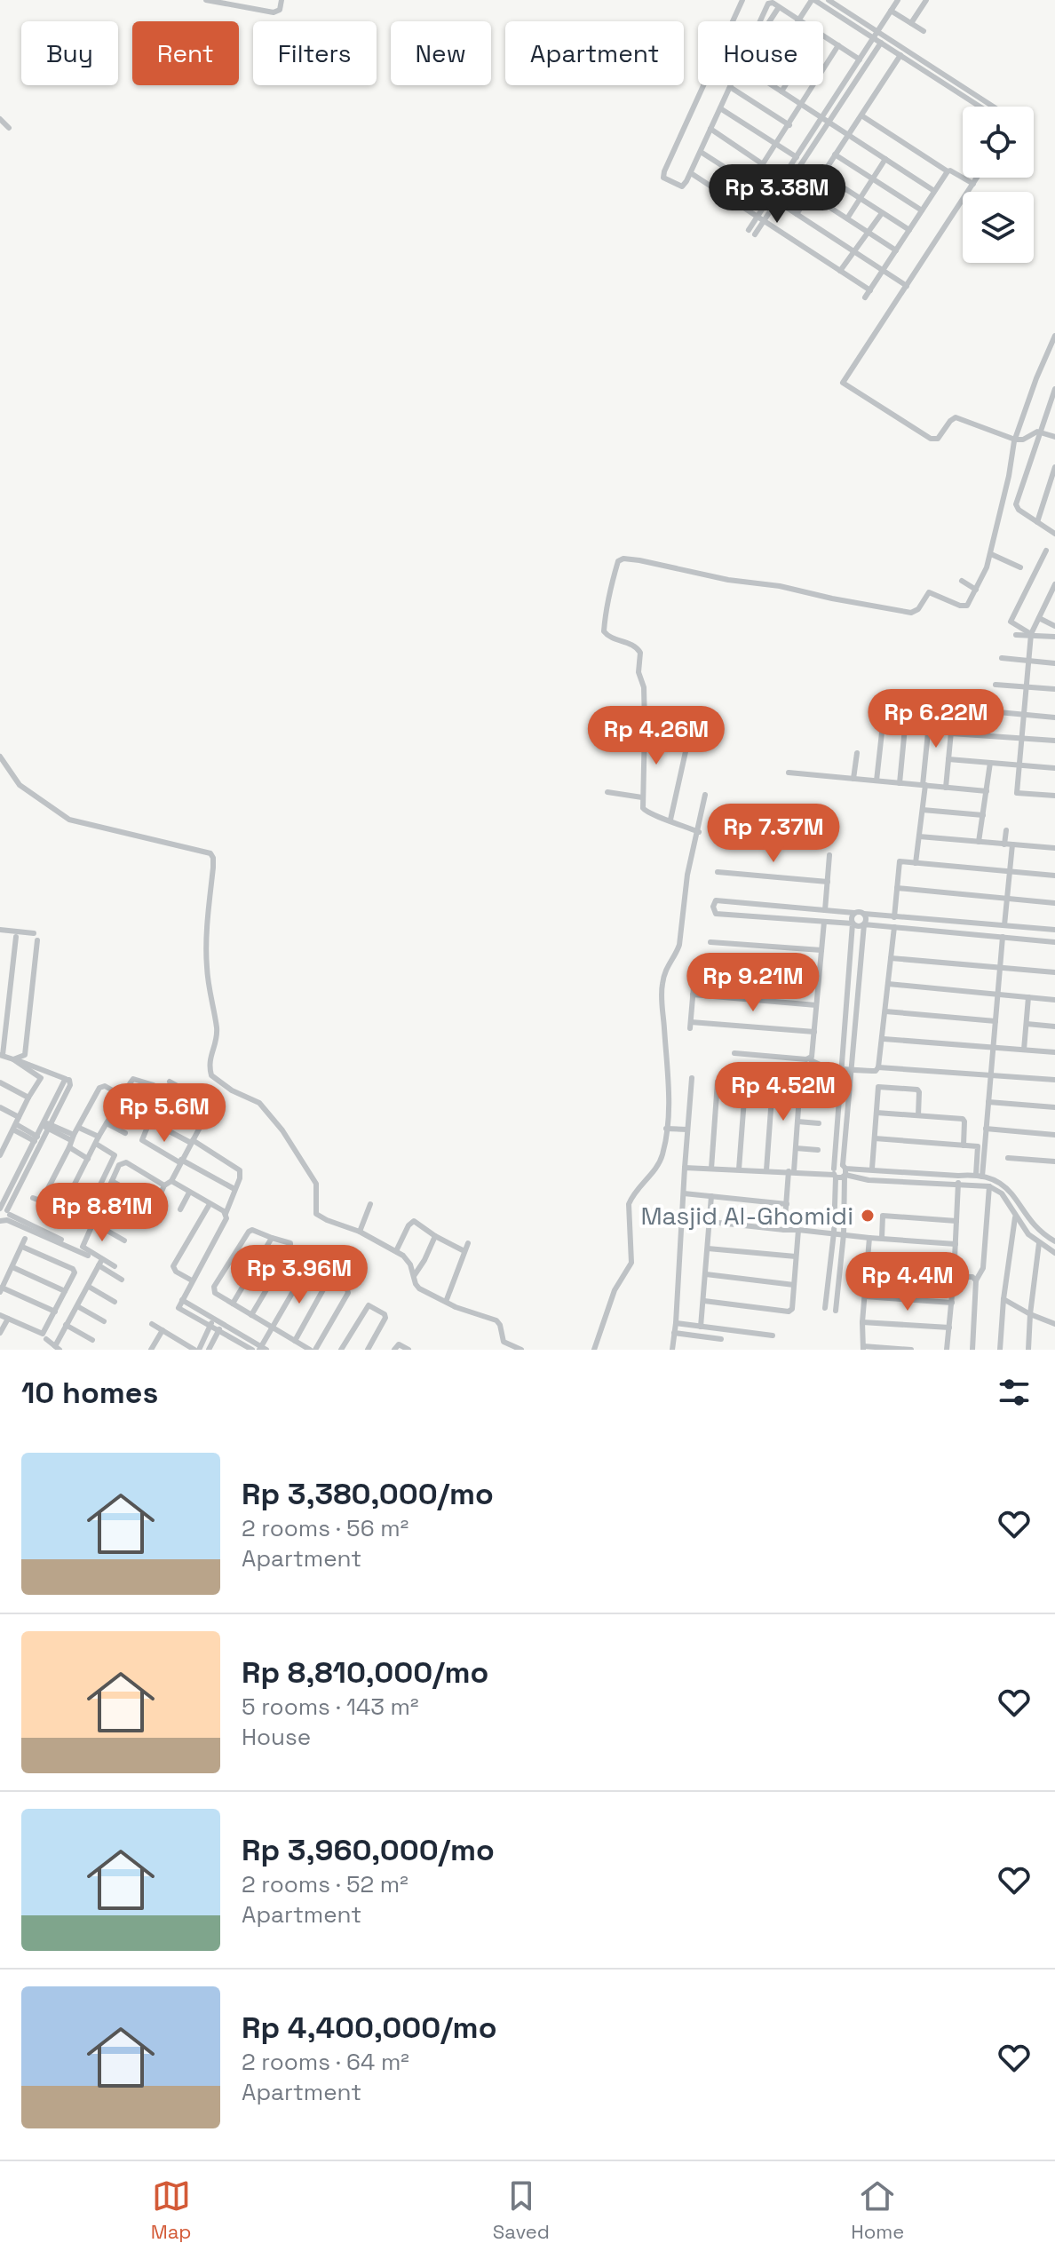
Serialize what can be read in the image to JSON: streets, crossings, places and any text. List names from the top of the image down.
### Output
{
  "places": ["Masjid Al-Ghomidi"],
  "page": {
    "chip": [
      "Buy",
      "Rent",
      "Filters",
      "New",
      "Apartment",
      "House"
    ],
    "price": [
      "Rp 3.38M",
      "Rp 6.22M",
      "Rp 4.26M",
      "Rp 7.37M",
      "Rp 9.21M",
      "Rp 4.52M",
      "Rp 5.6M",
      "Rp 8.81M",
      "Rp 3.96M",
      "Rp 4.4M"
    ],
    "heading": "10 homes",
    "list": [
      {
        "name": "Rp 3,380,000/mo",
        "note": "2 rooms · 56 m² · Apartment"
      },
      {
        "name": "Rp 8,810,000/mo",
        "note": "5 rooms · 143 m² · House"
      },
      {
        "name": "Rp 3,960,000/mo",
        "note": "2 rooms · 52 m² · Apartment"
      },
      {
        "name": "Rp 4,400,000/mo",
        "note": "2 rooms · 64 m² · Apartment"
      }
    ],
    "tabs": ["Map", "Saved", "Home"]
  }
}
